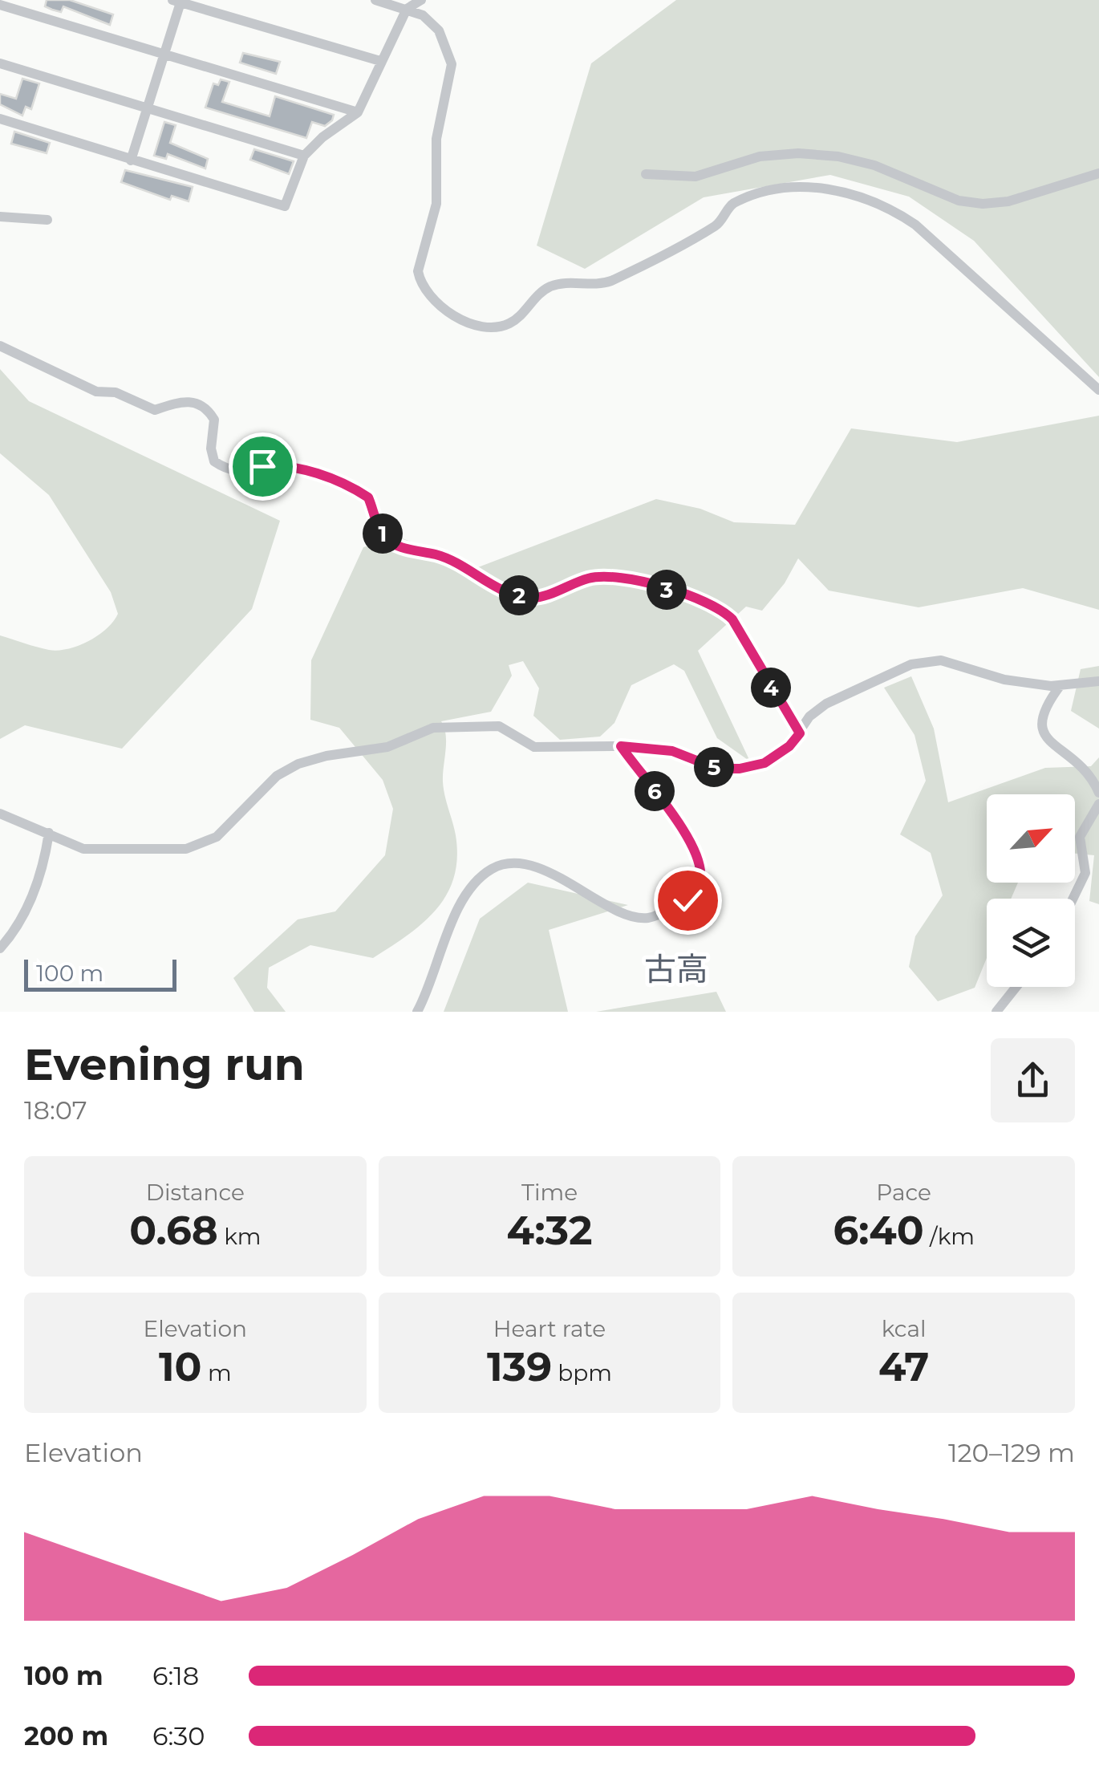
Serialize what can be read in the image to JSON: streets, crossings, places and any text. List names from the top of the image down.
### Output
{
  "districts": ["古高"],
  "scale_bar": "100 m",
  "north": "top right",
  "page": {
    "pins": [
      "1",
      "3",
      "2",
      "4",
      "5",
      "6"
    ],
    "scale": "100 m",
    "heading": ["Evening run", "18:07"],
    "stats": [
      ["Distance", "0.68 km"],
      ["Time", "4:32"],
      ["Pace", "6:40 /km"],
      ["Elevation", "10 m"],
      ["Heart rate", "139 bpm"],
      ["kcal", "47"]
    ],
    "chart": ["Elevation", "120–129 m"],
    "list": [
      {
        "name": "100 m",
        "note": "6:18"
      },
      {
        "name": "200 m",
        "note": "6:30"
      }
    ]
  }
}
